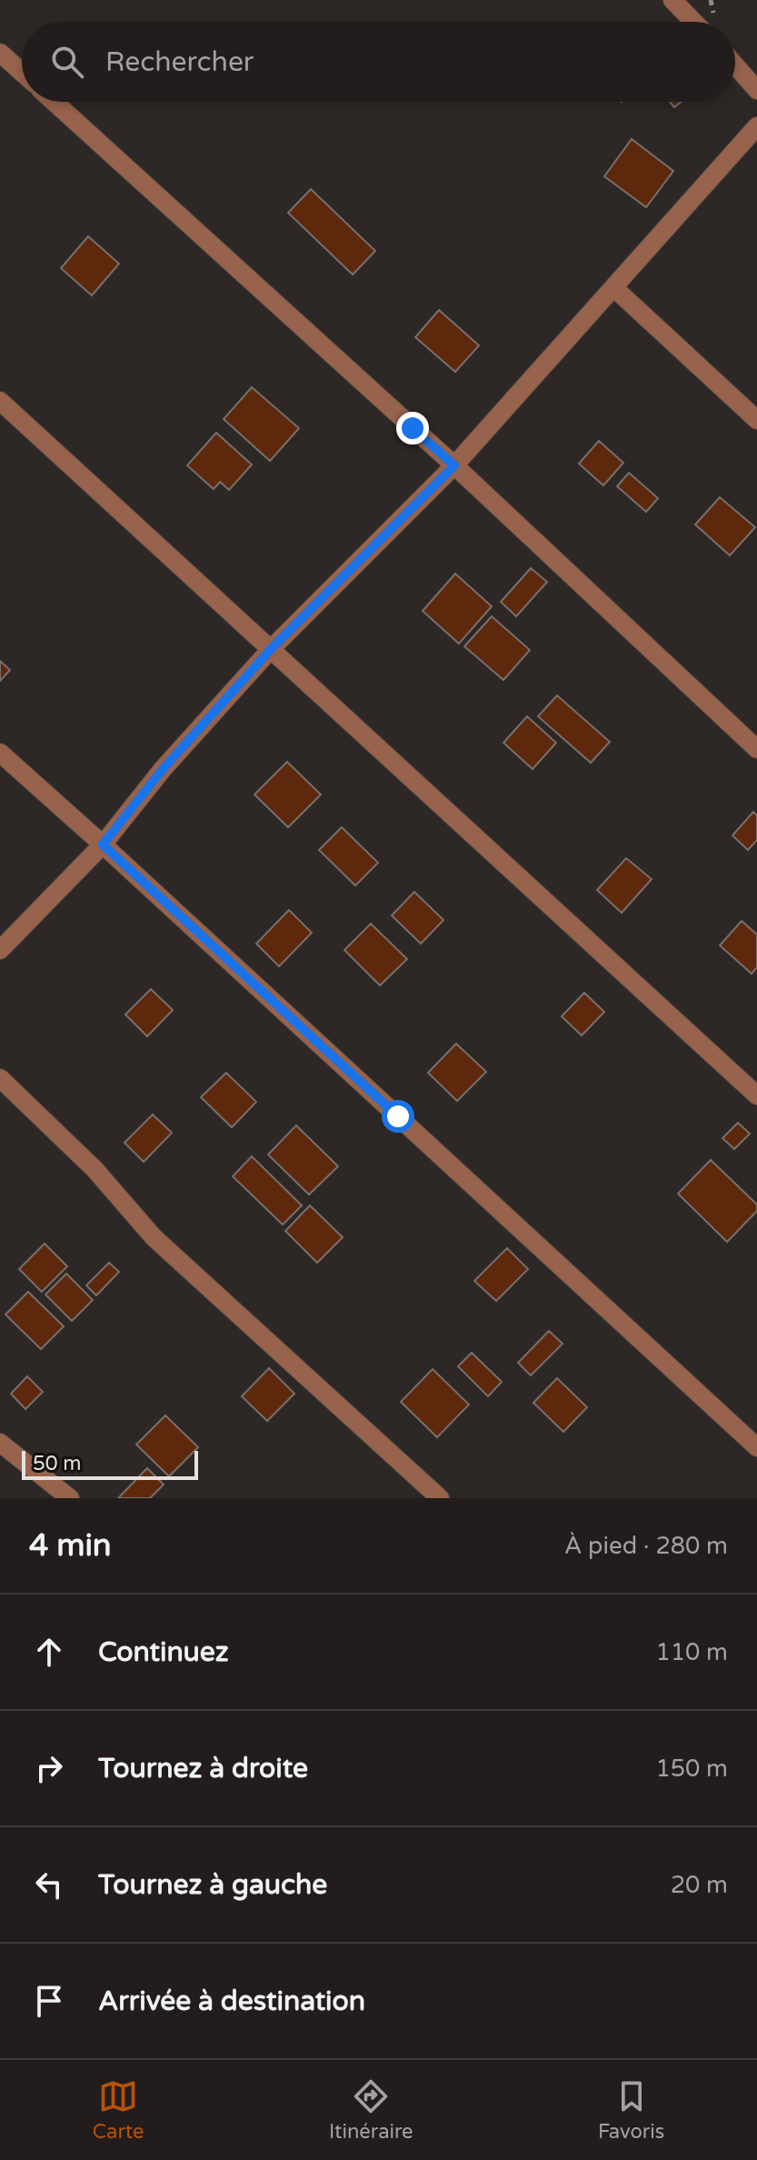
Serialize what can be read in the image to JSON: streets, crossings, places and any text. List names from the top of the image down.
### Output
{
  "scale_bar": "50 m",
  "page": {
    "search": "Rechercher",
    "scale": "50 m",
    "heading": ["4 min", "À pied · 280 m"],
    "list": [
      ["Continuez", "110 m"],
      ["Tournez à droite", "150 m"],
      ["Tournez à gauche", "20 m"],
      "Arrivée à destination"
    ],
    "nav": ["Carte", "Itinéraire", "Favoris"]
  }
}
